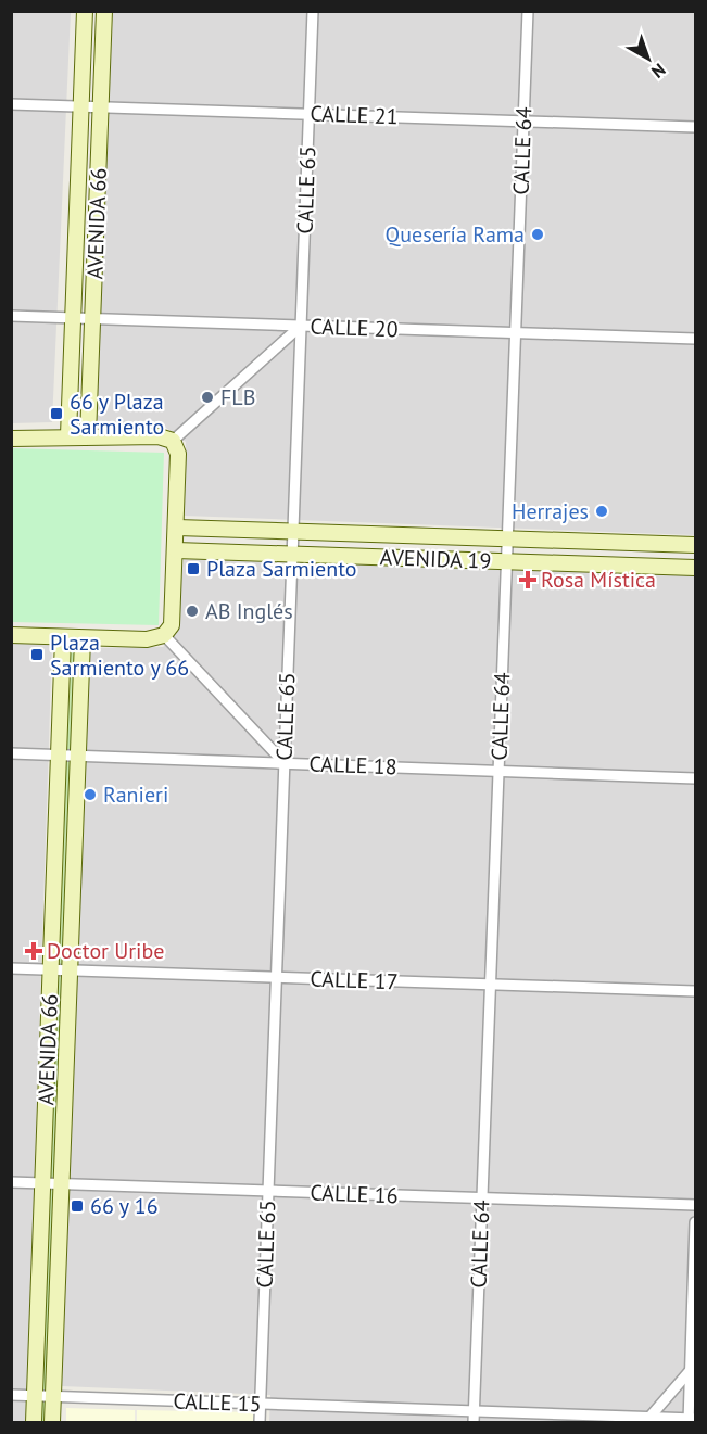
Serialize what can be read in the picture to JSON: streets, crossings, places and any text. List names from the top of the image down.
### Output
{
  "streets": {
    "main road": ["AVENIDA 66", "AVENIDA 19"],
    "street": [
      "CALLE 21",
      "CALLE 64",
      "CALLE 65",
      "CALLE 20",
      "CALLE 18",
      "CALLE 17",
      "CALLE 16",
      "CALLE 15"
    ]
  },
  "crossings": [
    ["CALLE 21", "CALLE 64"],
    ["CALLE 21", "CALLE 65"],
    ["CALLE 21", "AVENIDA 66"],
    ["CALLE 64", "CALLE 20"],
    ["CALLE 64", "AVENIDA 19"],
    ["CALLE 64", "CALLE 18"],
    ["CALLE 64", "CALLE 17"],
    ["CALLE 64", "CALLE 16"],
    ["CALLE 64", "CALLE 15"],
    ["CALLE 65", "CALLE 20"],
    ["CALLE 65", "AVENIDA 19"],
    ["CALLE 65", "CALLE 18"],
    ["CALLE 65", "CALLE 17"],
    ["CALLE 65", "CALLE 16"],
    ["CALLE 65", "CALLE 15"],
    ["AVENIDA 66", "CALLE 20"],
    ["AVENIDA 66", "CALLE 18"],
    ["AVENIDA 66", "CALLE 17"],
    ["AVENIDA 66", "CALLE 16"],
    ["AVENIDA 66", "CALLE 15"]
  ],
  "places": {
    "other": [
      "Quesería Rama",
      "FLB",
      "Herrajes",
      "AB Inglés",
      "Ranieri"
    ],
    "transit": [
      "66 y Plaza Sarmiento",
      "Plaza Sarmiento",
      "Plaza Sarmiento y 66",
      "66 y 16"
    ],
    "health": ["Rosa Mística", "Doctor Uribe"]
  },
  "north": "bottom right"
}
